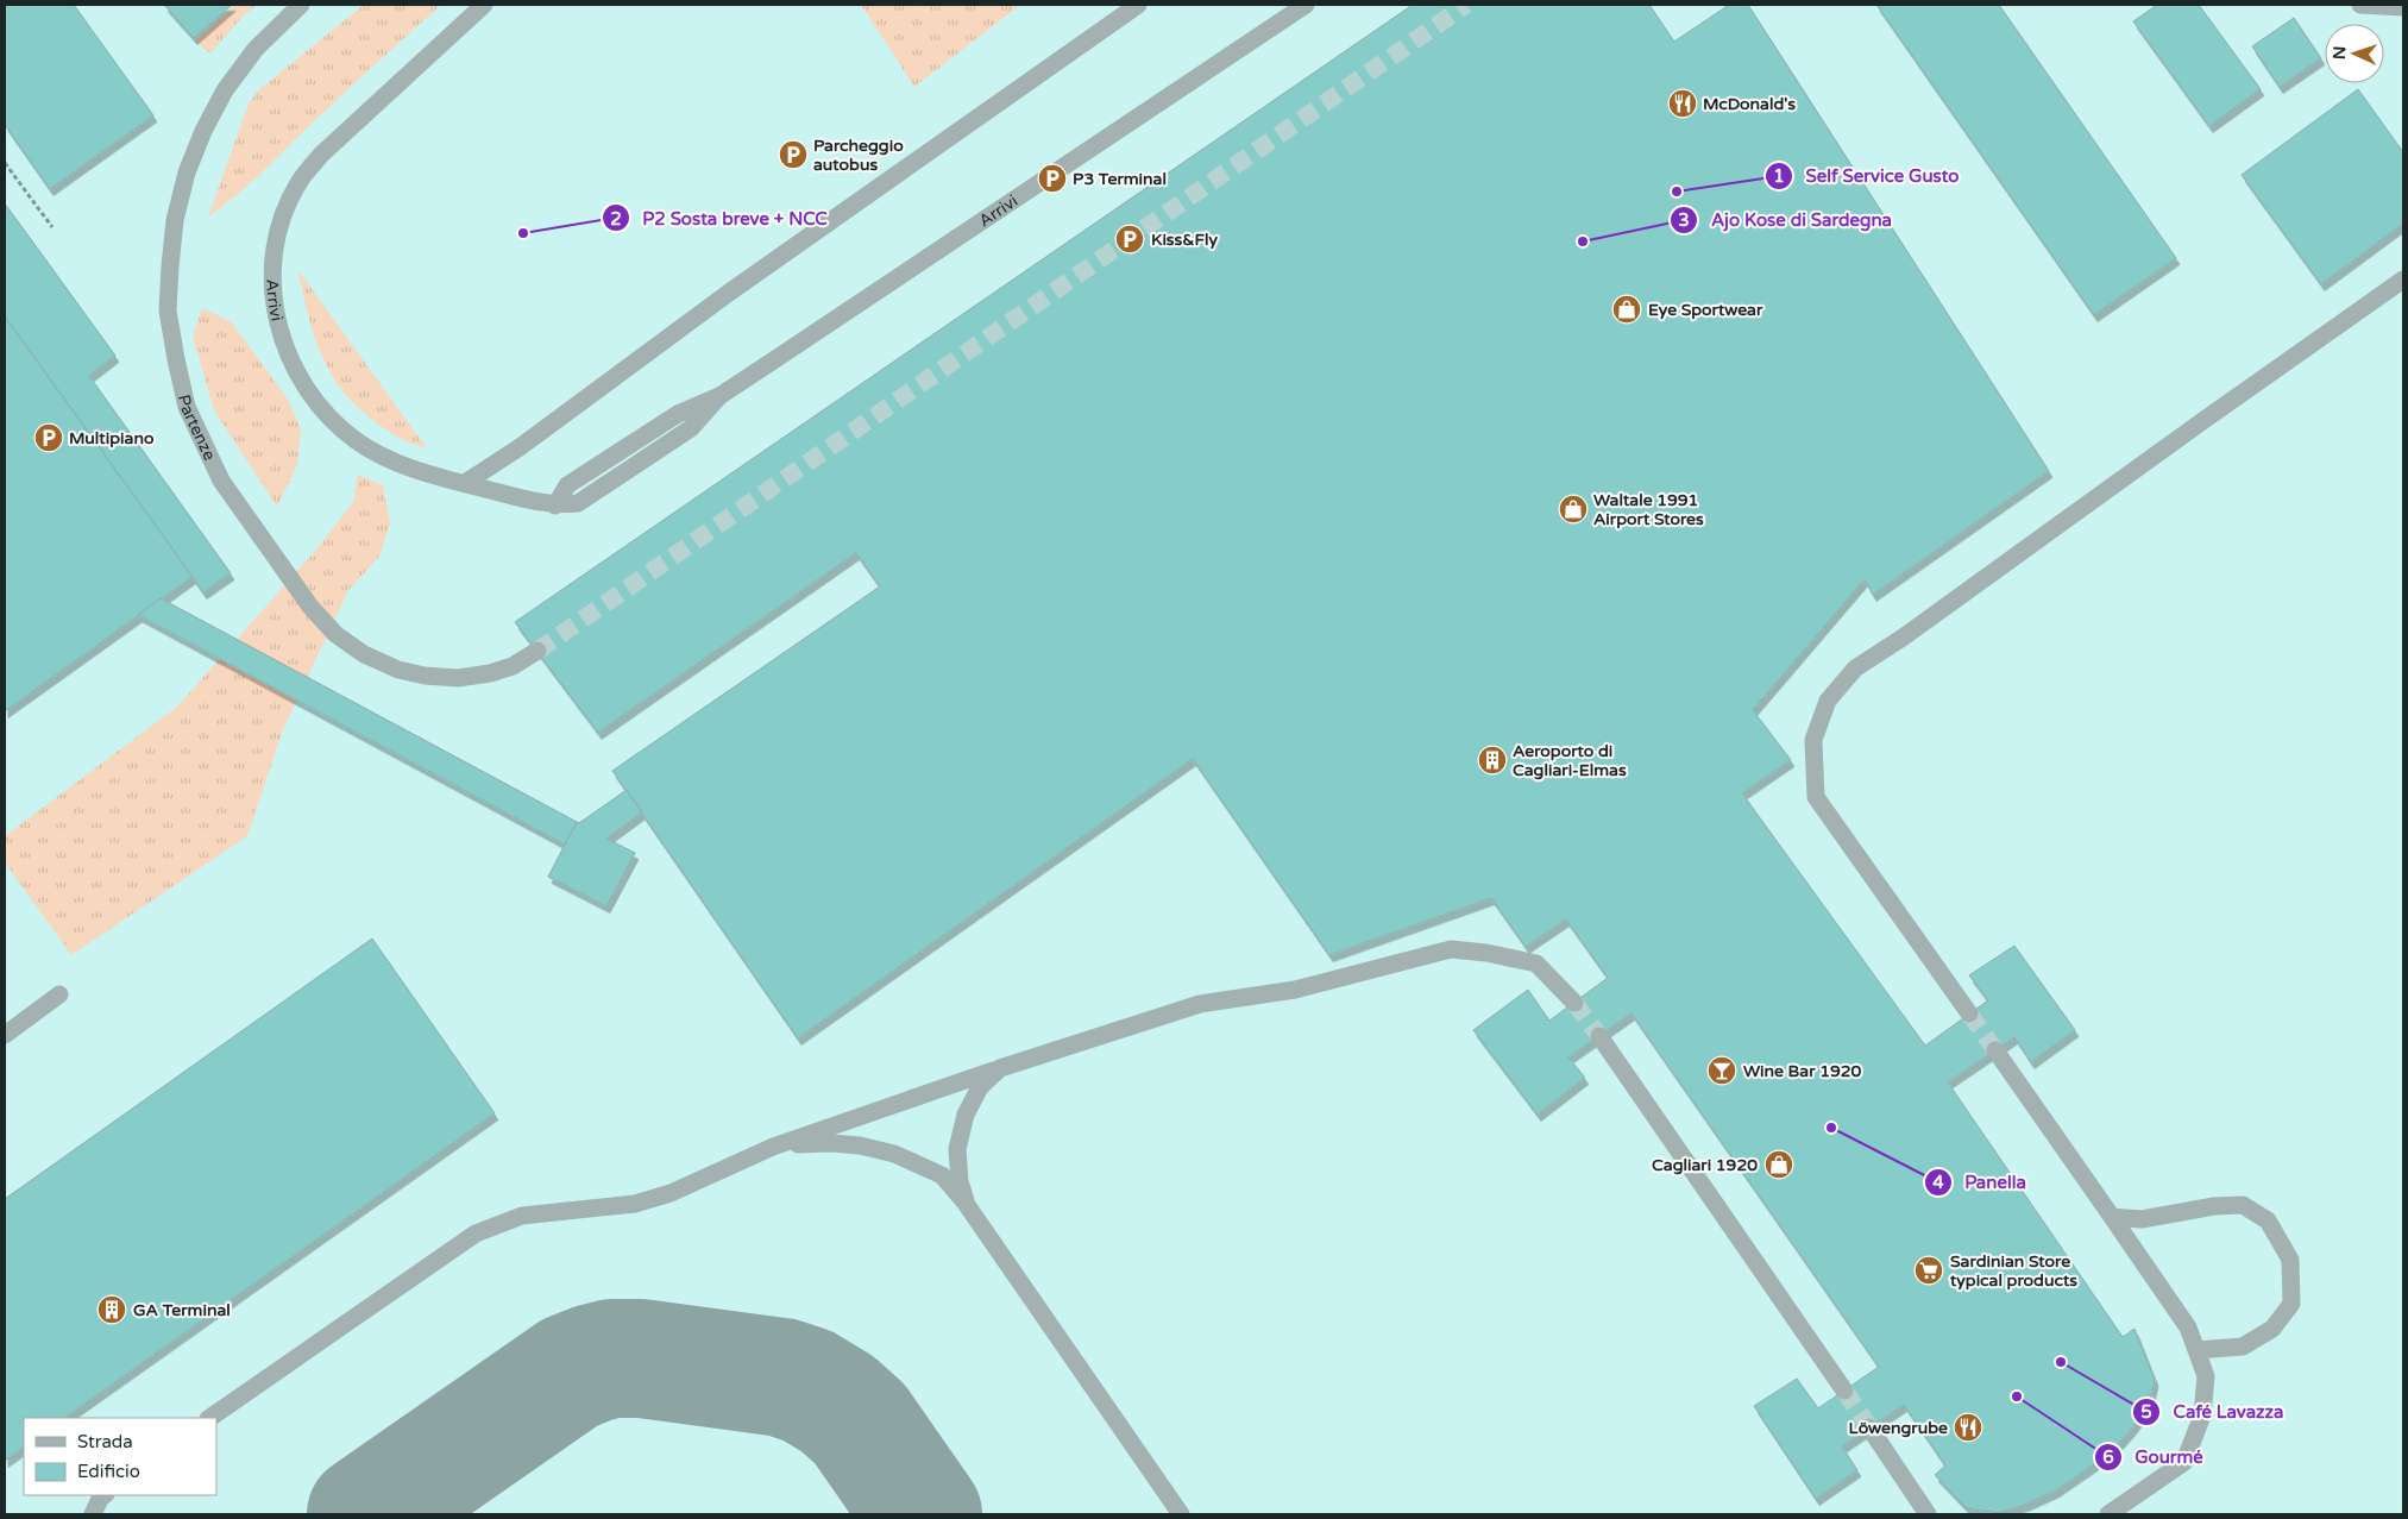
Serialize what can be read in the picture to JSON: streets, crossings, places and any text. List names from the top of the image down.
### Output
{
  "streets": {
    "lane": ["Arrivi", "Partenze"]
  },
  "places": {
    "restaurant": ["McDonald's", "Löwengrube"],
    "parking": [
      "Parcheggio autobus",
      "P3 Terminal",
      "Kiss&Fly",
      "Multipiano"
    ],
    "other": [
      "Self Service Gusto",
      "P2 Sosta breve + NCC",
      "Ajo Kose di Sardegna",
      "Panella",
      "Café Lavazza",
      "Gourmé"
    ],
    "shop": ["Eye Sportwear", "Waltale 1991 Airport Stores", "Cagliari 1920"],
    "building": ["Aeroporto di Cagliari-Elmas", "GA Terminal"],
    "bar": ["Wine Bar 1920"],
    "supermarket": ["Sardinian Store typical products"]
  },
  "legend": ["Strada", "Edificio"],
  "north": "left"
}
